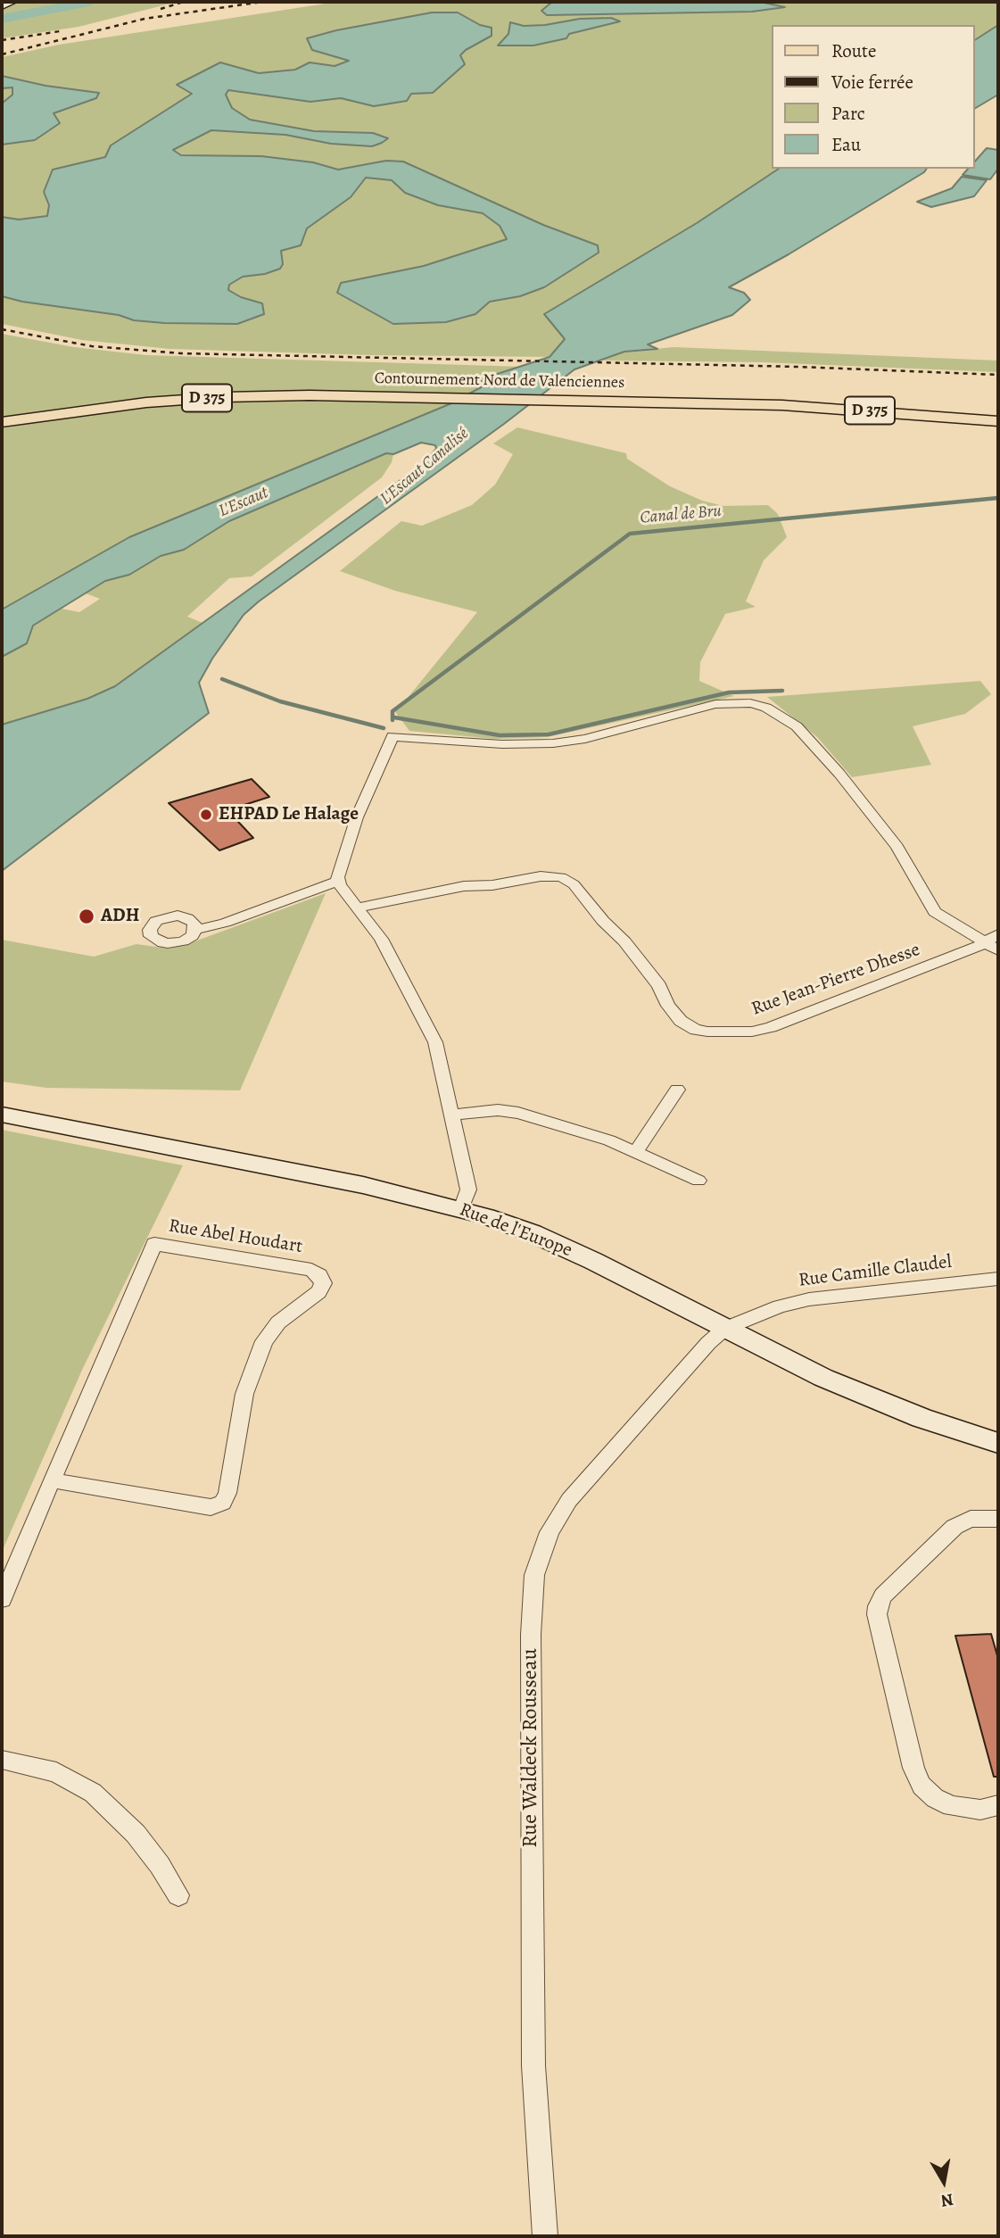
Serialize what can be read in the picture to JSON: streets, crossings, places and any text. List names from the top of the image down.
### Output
{
  "streets": {
    "main road": ["Contournement Nord de Valenciennes", "D 375"],
    "street": [
      "Rue Jean-Pierre Dhesse",
      "Rue de l'Europe",
      "Rue Abel Houdart",
      "Rue Camille Claudel",
      "Rue Waldeck Rousseau"
    ]
  },
  "crossings": [
    ["Rue de l'Europe", "Rue Camille Claudel"],
    ["Rue de l'Europe", "Rue Waldeck Rousseau"],
    ["Rue Camille Claudel", "Rue Waldeck Rousseau"]
  ],
  "water": ["L'Escaut Canalisé", "L'Escaut", "Canal de Bru"],
  "places": ["EHPAD Le Halage", "ADH"],
  "legend": [
    "Route",
    "Voie ferrée",
    "Parc",
    "Eau"
  ],
  "north": "bottom"
}
